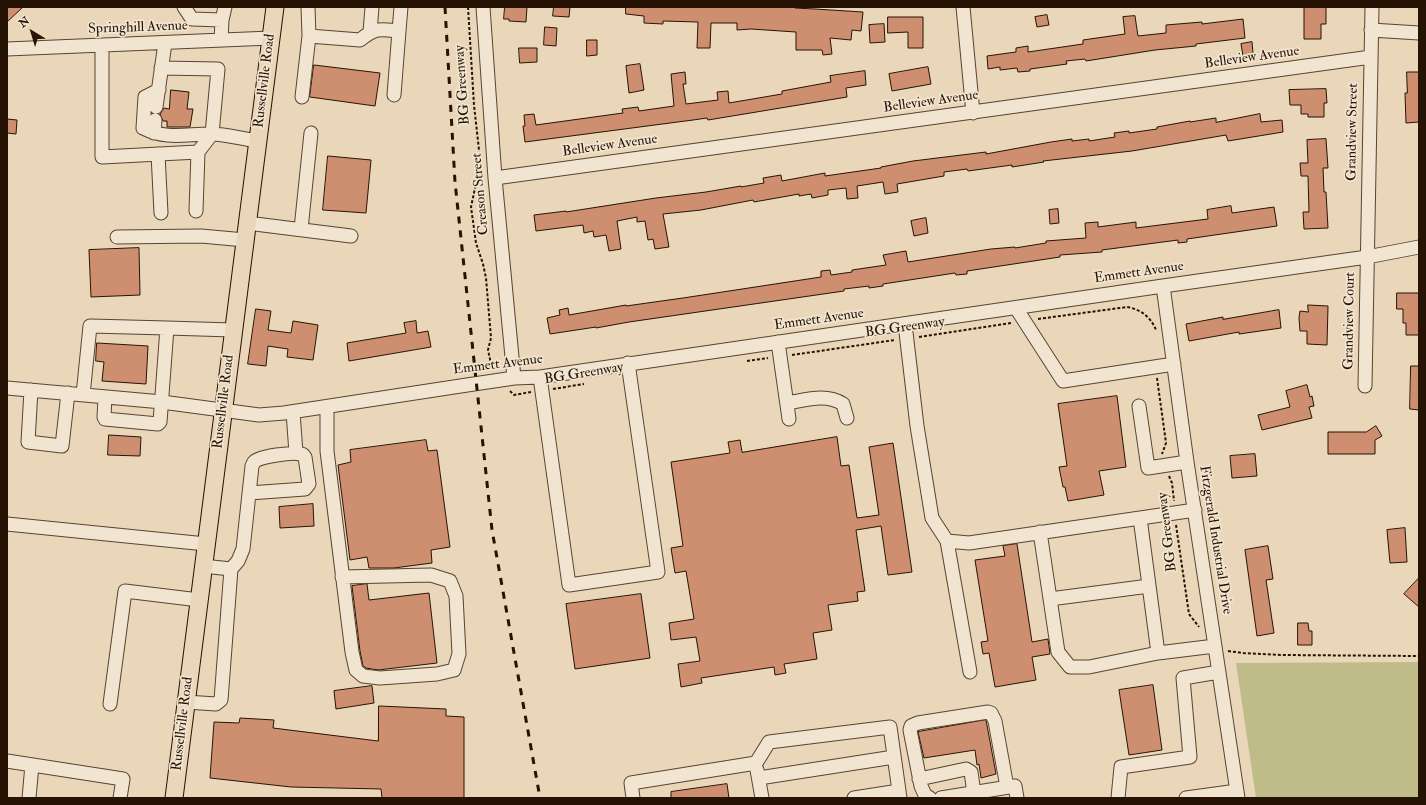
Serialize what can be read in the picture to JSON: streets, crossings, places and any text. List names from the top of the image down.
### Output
{
  "streets": {
    "main road": ["Russellville Road"],
    "street": [
      "Springhill Avenue",
      "Belleview Avenue",
      "Grandview Street",
      "Creason Street",
      "Emmett Avenue",
      "Grandview Court",
      "Fitzgerald Industrial Drive"
    ],
    "path": ["BG Greenway"]
  },
  "crossings": [
    ["Springhill Avenue", "Russellville Road"],
    ["Belleview Avenue", "Grandview Street"],
    ["Belleview Avenue", "Creason Street"],
    ["Russellville Road", "Emmett Avenue"],
    ["BG Greenway", "Creason Street"],
    ["BG Greenway", "Emmett Avenue"],
    ["BG Greenway", "Fitzgerald Industrial Drive"],
    ["Grandview Street", "Emmett Avenue"],
    ["Grandview Street", "Grandview Court"],
    ["Creason Street", "Emmett Avenue"],
    ["Emmett Avenue", "Grandview Court"],
    ["Emmett Avenue", "Fitzgerald Industrial Drive"]
  ],
  "north": "top left"
}
